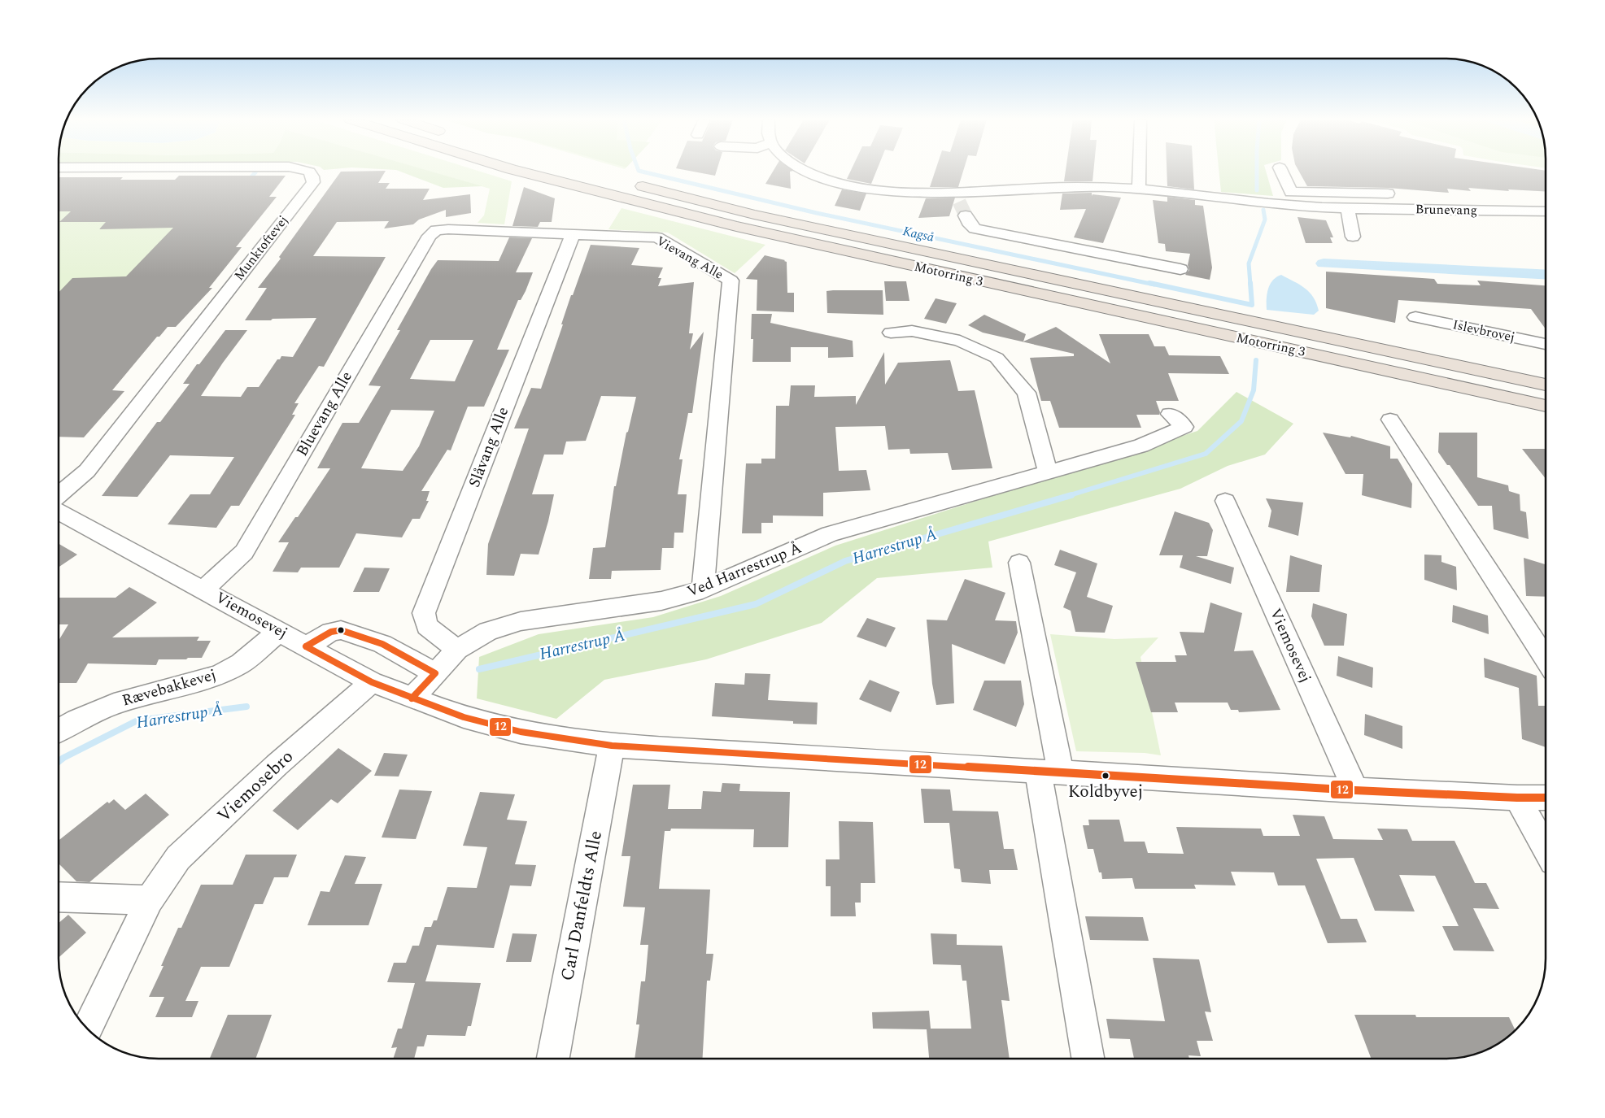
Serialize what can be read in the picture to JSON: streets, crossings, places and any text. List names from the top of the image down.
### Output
{
  "streets": {
    "highway": ["Motorring 3"],
    "street": [
      "Brunevang",
      "Munktoftevej",
      "Vievang Alle",
      "Islevbrovej",
      "Bluevang Alle",
      "Slåvang Alle",
      "Ved Harrestrup Å",
      "Viemosevej",
      "Rævebakkevej",
      "Viemosebro",
      "Carl Danfeldts Alle"
    ]
  },
  "crossings": [
    ["Vievang Alle", "Bluevang Alle"],
    ["Vievang Alle", "Slåvang Alle"],
    ["Vievang Alle", "Ved Harrestrup Å"],
    ["Bluevang Alle", "Viemosevej"],
    ["Slåvang Alle", "Ved Harrestrup Å"],
    ["Ved Harrestrup Å", "Viemosevej"],
    ["Viemosevej", "Rævebakkevej"],
    ["Viemosevej", "Viemosebro"],
    ["Viemosevej", "Carl Danfeldts Alle"]
  ],
  "water": ["Kagså", "Harrestrup Å"],
  "places": ["Koldbyvej"],
  "lines": ["transit line 12"]
}
